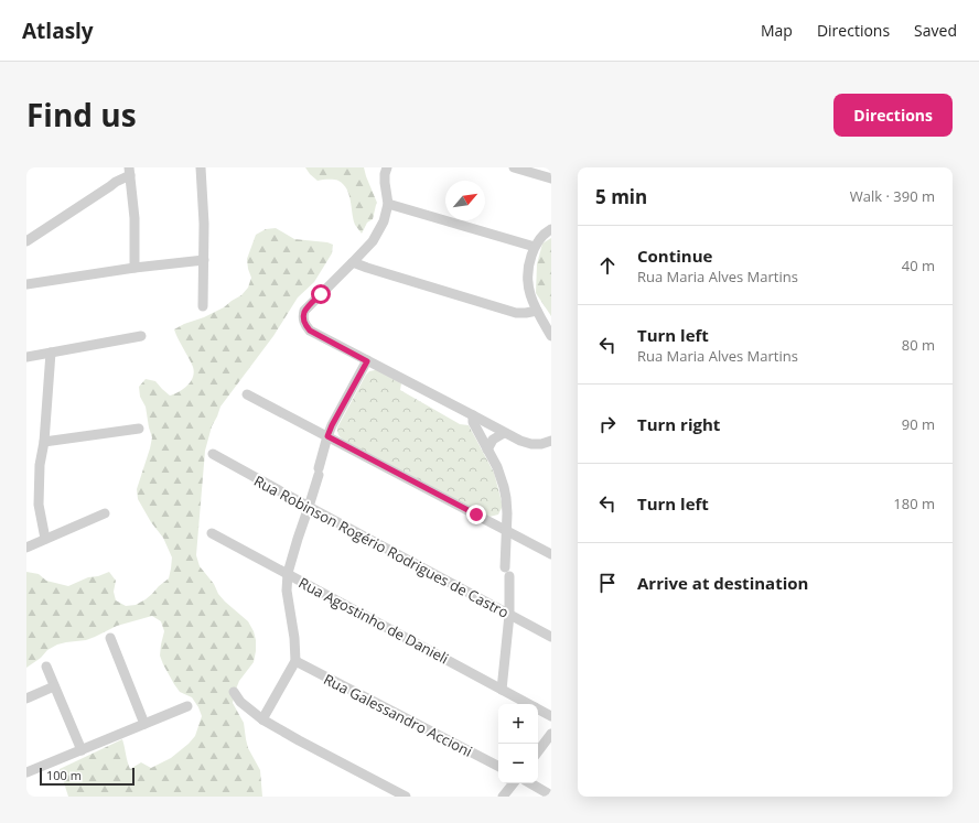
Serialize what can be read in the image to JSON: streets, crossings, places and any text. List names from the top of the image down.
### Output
{
  "streets": {
    "street": ["Rua Robinson Rogério Rodrigues de Castro", "Rua Agostinho de Danieli", "Rua Galessandro Accioni"]
  },
  "scale_bar": "100 m",
  "north": "top right",
  "page": {
    "header": "Atlasly",
    "nav": ["Map", "Directions", "Saved"],
    "title": "Find us",
    "buttons": "Directions",
    "heading": ["5 min", "Walk · 390 m"],
    "list": [
      ["Continue", "Rua Maria Alves Martins", "40 m"],
      ["Turn left", "Rua Maria Alves Martins", "80 m"],
      ["Turn right", "90 m"],
      ["Turn left", "180 m"],
      "Arrive at destination"
    ],
    "map_buttons": ["+", "−"],
    "scale": "100 m"
  }
}
